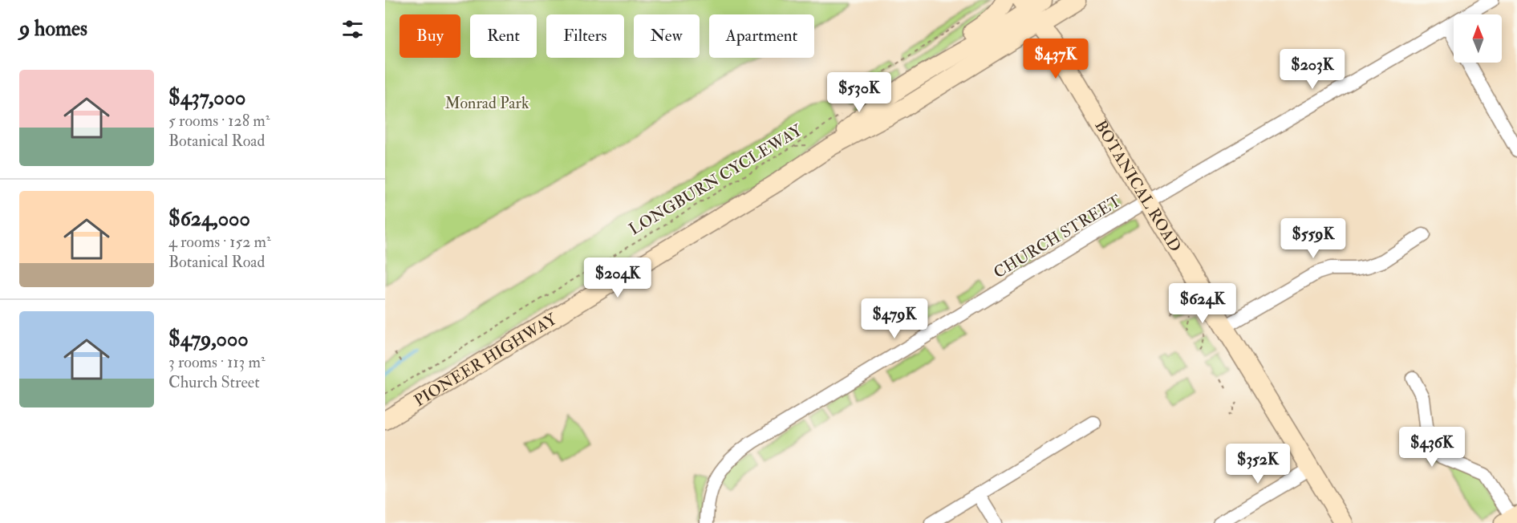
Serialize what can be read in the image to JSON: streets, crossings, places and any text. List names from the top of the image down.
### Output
{
  "streets": {
    "main road": ["BOTANICAL ROAD", "PIONEER HIGHWAY"],
    "street": ["CHURCH STREET"],
    "path": ["LONGBURN CYCLEWAY"]
  },
  "crossings": [
    ["BOTANICAL ROAD", "CHURCH STREET"],
    ["BOTANICAL ROAD", "PIONEER HIGHWAY"]
  ],
  "parks": ["Monrad Park"],
  "north": "top",
  "page": {
    "heading": "9 homes",
    "chip": [
      "Buy",
      "Rent",
      "Filters",
      "New",
      "Apartment"
    ],
    "price": [
      "$437K",
      "$203K",
      "$530K",
      "$559K",
      "$204K",
      "$624K",
      "$479K",
      "$436K",
      "$352K"
    ],
    "list": [
      {
        "name": "$437,000",
        "note": "5 rooms · 128 m² · Botanical Road"
      },
      {
        "name": "$624,000",
        "note": "4 rooms · 152 m² · Botanical Road"
      },
      {
        "name": "$479,000",
        "note": "3 rooms · 113 m² · Church Street"
      }
    ]
  }
}
